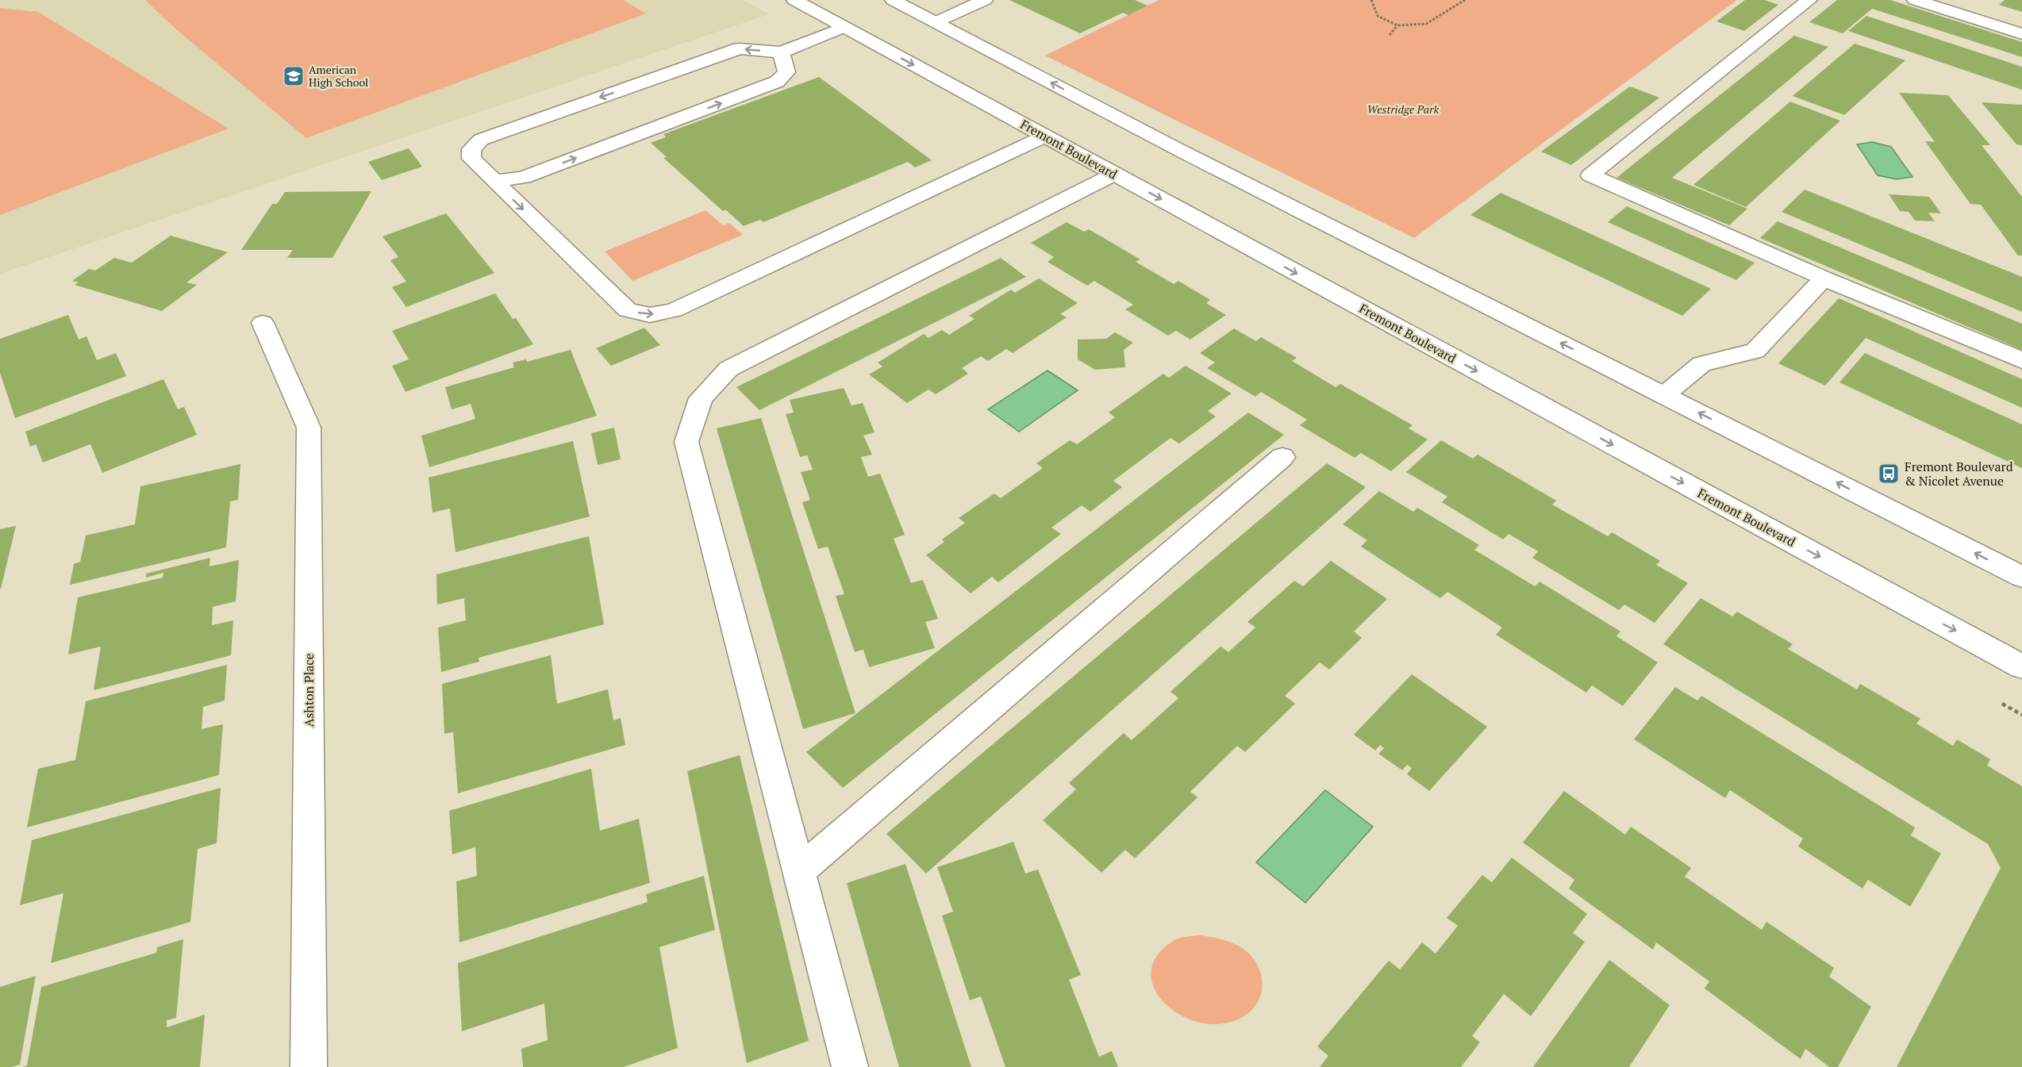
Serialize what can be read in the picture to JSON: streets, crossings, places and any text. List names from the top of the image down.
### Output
{
  "streets": {
    "main road": ["Fremont Boulevard", "Ashton Place"]
  },
  "parks": ["Westridge Park"],
  "places": {
    "school or university": ["American High School"],
    "bus stop": ["Fremont Boulevard & Nicolet Avenue"]
  }
}
